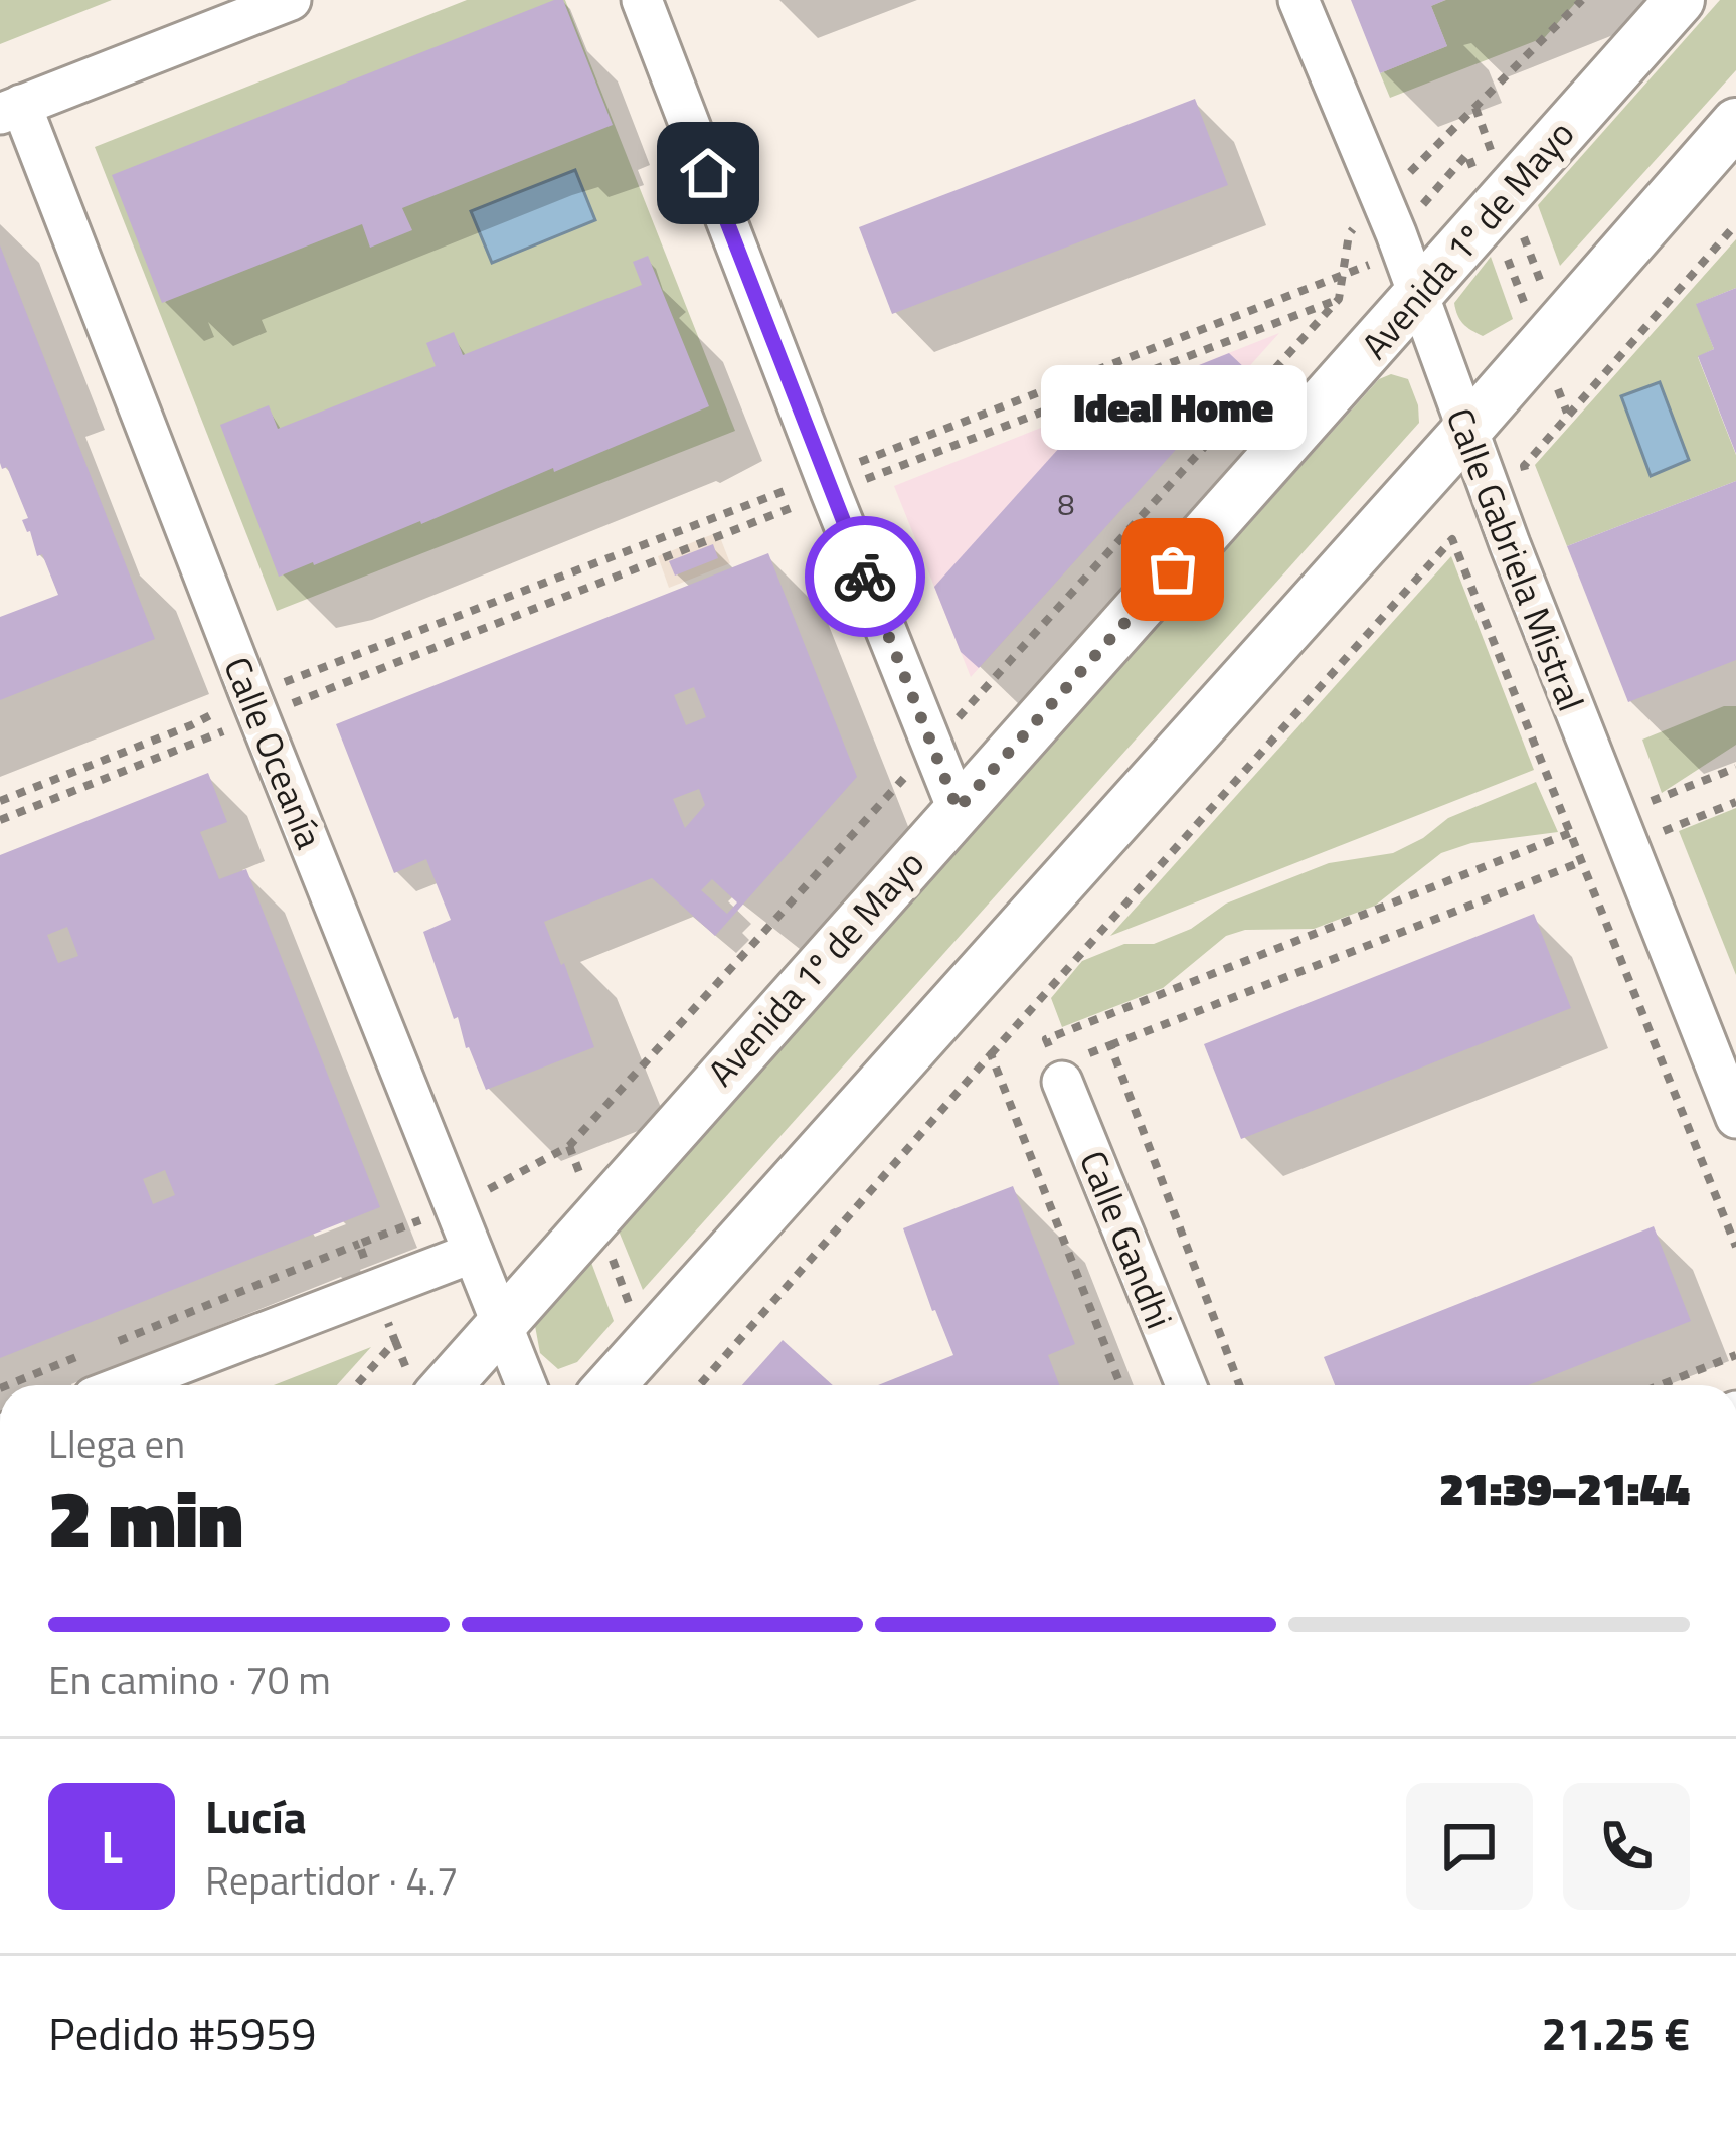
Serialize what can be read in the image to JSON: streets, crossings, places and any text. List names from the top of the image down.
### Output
{
  "streets": {
    "street": [
      "Avenida 1º de Mayo",
      "Calle Gabriela Mistral",
      "Calle Oceanía",
      "Calle Gandhi"
    ]
  },
  "crossings": [
    ["Avenida 1º de Mayo", "Calle Gabriela Mistral"],
    ["Avenida 1º de Mayo", "Calle Oceanía"]
  ],
  "places": ["Ideal Home"],
  "house_numbers": ["8"],
  "page": {
    "bubble": "Ideal Home",
    "heading": ["2 min", "Llega en", "21:39–21:44"],
    "panel": [
      "Lucía",
      "Repartidor · 4.7",
      "Pedido #5959",
      "21.25 €"
    ],
    "bar": "En camino · 70 m",
    "round": "L"
  }
}
